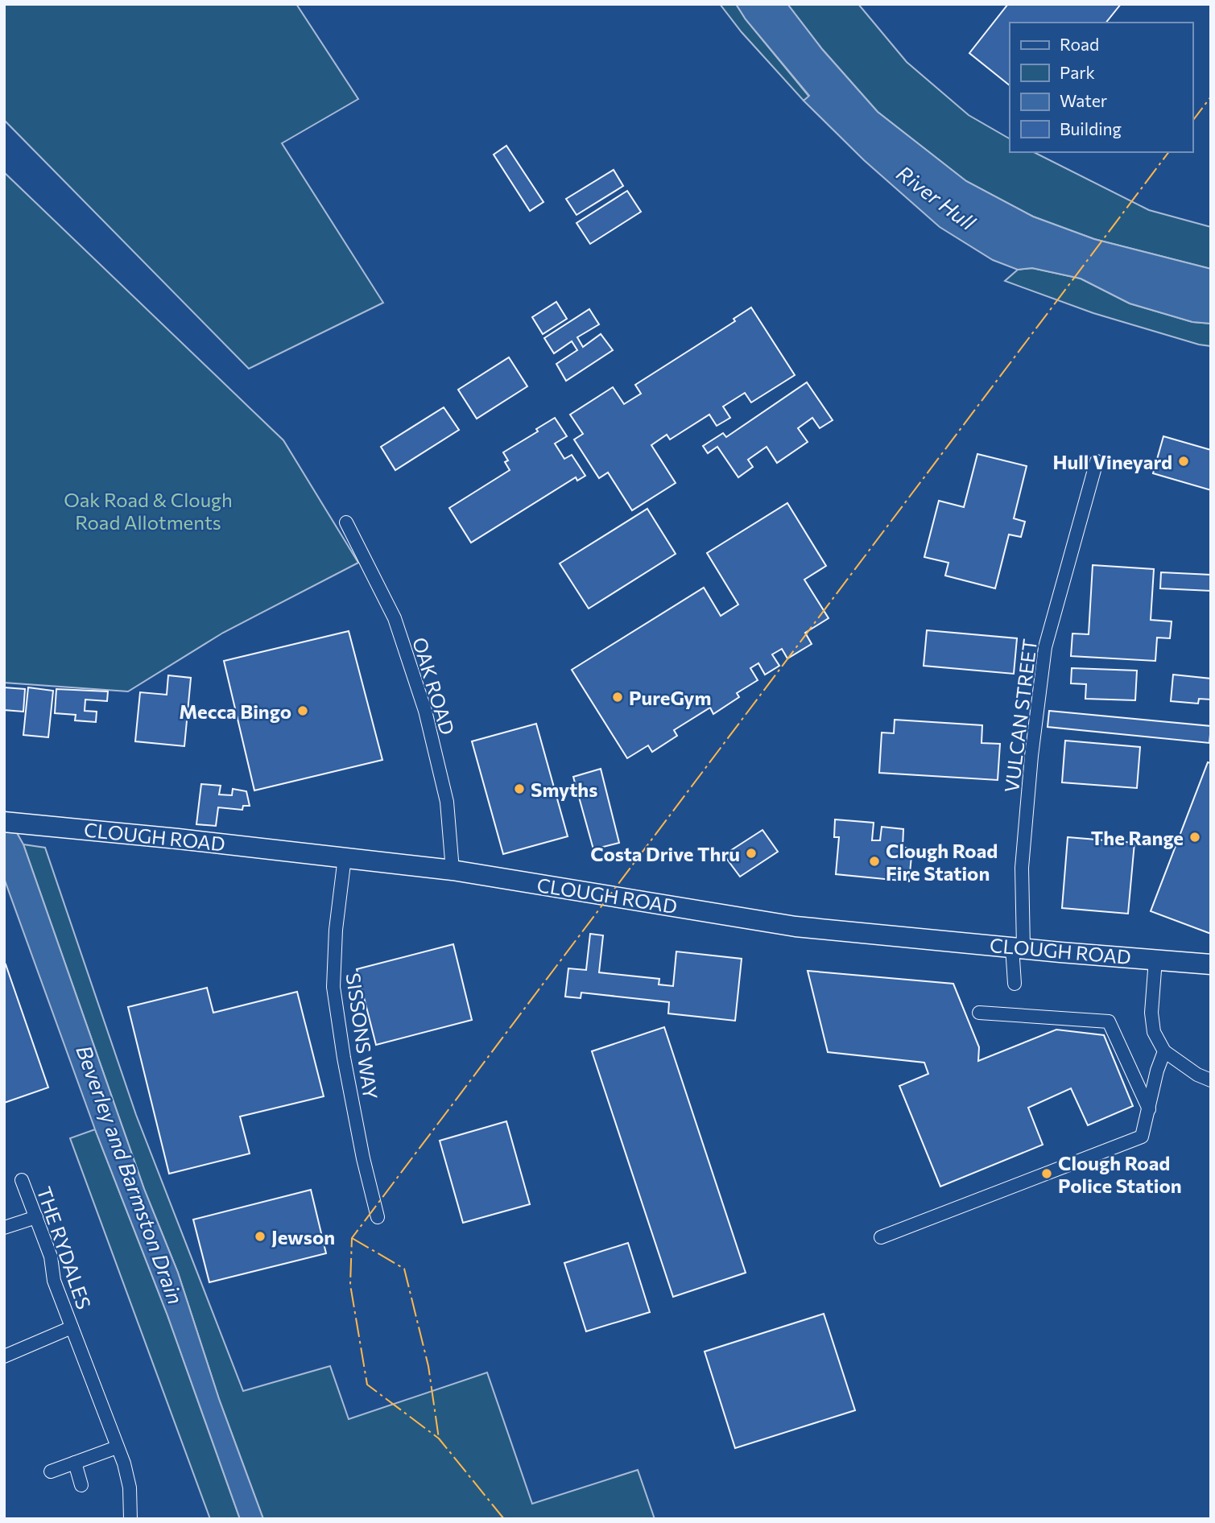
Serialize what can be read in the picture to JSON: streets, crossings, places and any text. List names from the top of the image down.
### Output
{
  "streets": {
    "main road": ["CLOUGH ROAD"],
    "street": [
      "OAK ROAD",
      "VULCAN STREET",
      "SISSONS WAY",
      "THE RYDALES"
    ]
  },
  "crossings": [
    ["OAK ROAD", "CLOUGH ROAD"],
    ["VULCAN STREET", "CLOUGH ROAD"],
    ["CLOUGH ROAD", "SISSONS WAY"]
  ],
  "water": ["River Hull", "Beverley and Barmston Drain"],
  "parks": ["Oak Road & Clough Road Allotments"],
  "places": [
    "Hull Vineyard",
    "PureGym",
    "Mecca Bingo",
    "Smyths",
    "The Range",
    "Costa Drive Thru",
    "Clough Road Fire Station",
    "Clough Road Police Station",
    "Jewson"
  ],
  "legend": [
    "Road",
    "Park",
    "Water",
    "Building"
  ]
}
